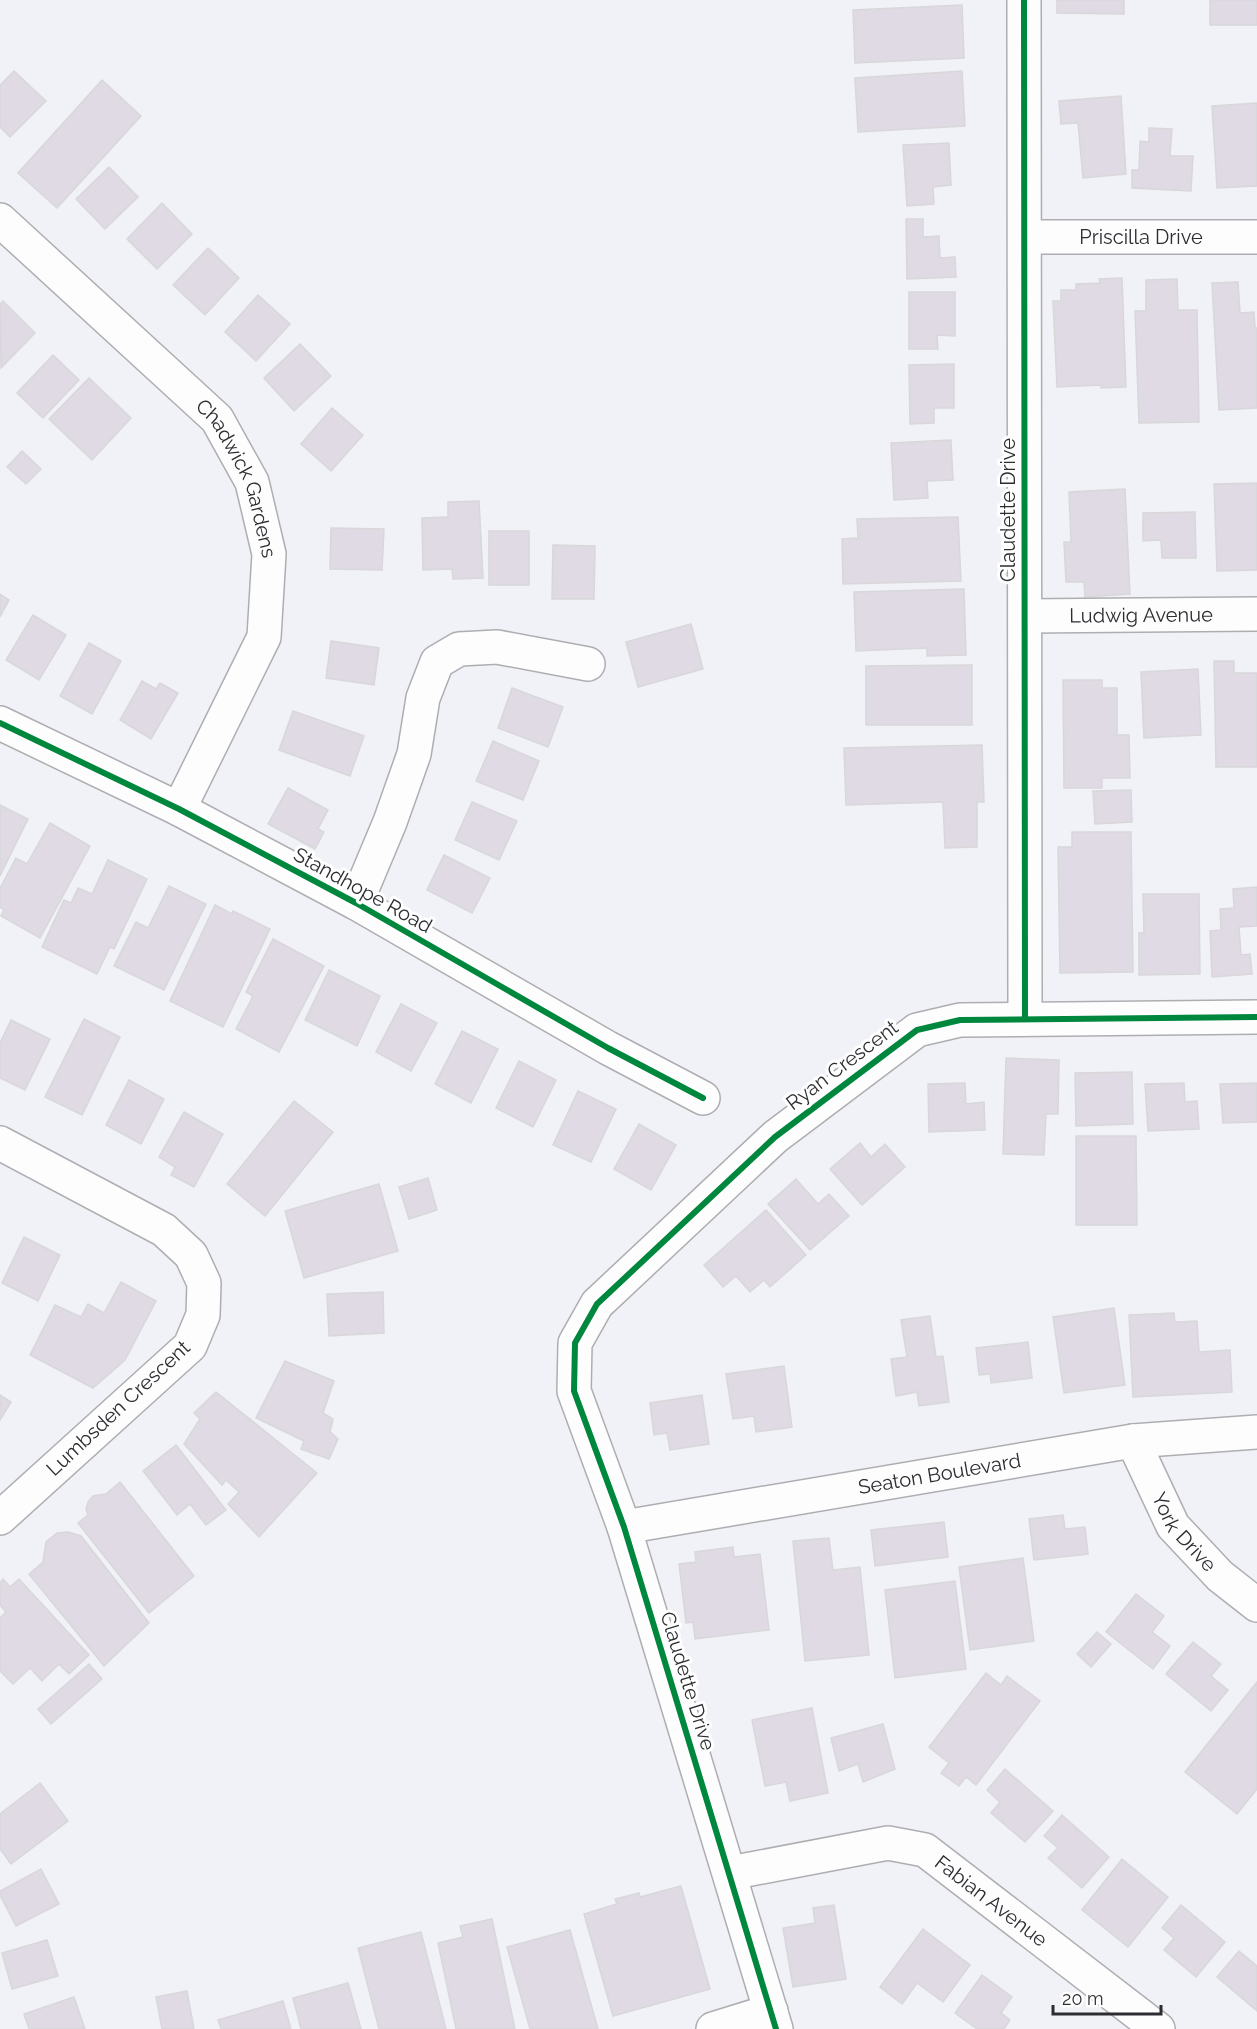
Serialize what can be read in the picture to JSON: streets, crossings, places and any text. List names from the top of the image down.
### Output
{
  "streets": {
    "street": [
      "Priscilla Drive",
      "Chadwick Gardens",
      "Claudette Drive",
      "Ludwig Avenue",
      "Standhope Road",
      "Ryan Crescent",
      "Lumbsden Crescent",
      "Seaton Boulevard",
      "York Drive",
      "Fabian Avenue"
    ]
  },
  "crossings": [
    ["Priscilla Drive", "Claudette Drive"],
    ["Chadwick Gardens", "Standhope Road"],
    ["Claudette Drive", "Ludwig Avenue"],
    ["Claudette Drive", "Ryan Crescent"],
    ["Claudette Drive", "Seaton Boulevard"],
    ["Claudette Drive", "Fabian Avenue"],
    ["Seaton Boulevard", "York Drive"]
  ],
  "scale_bar": "20 m"
}
